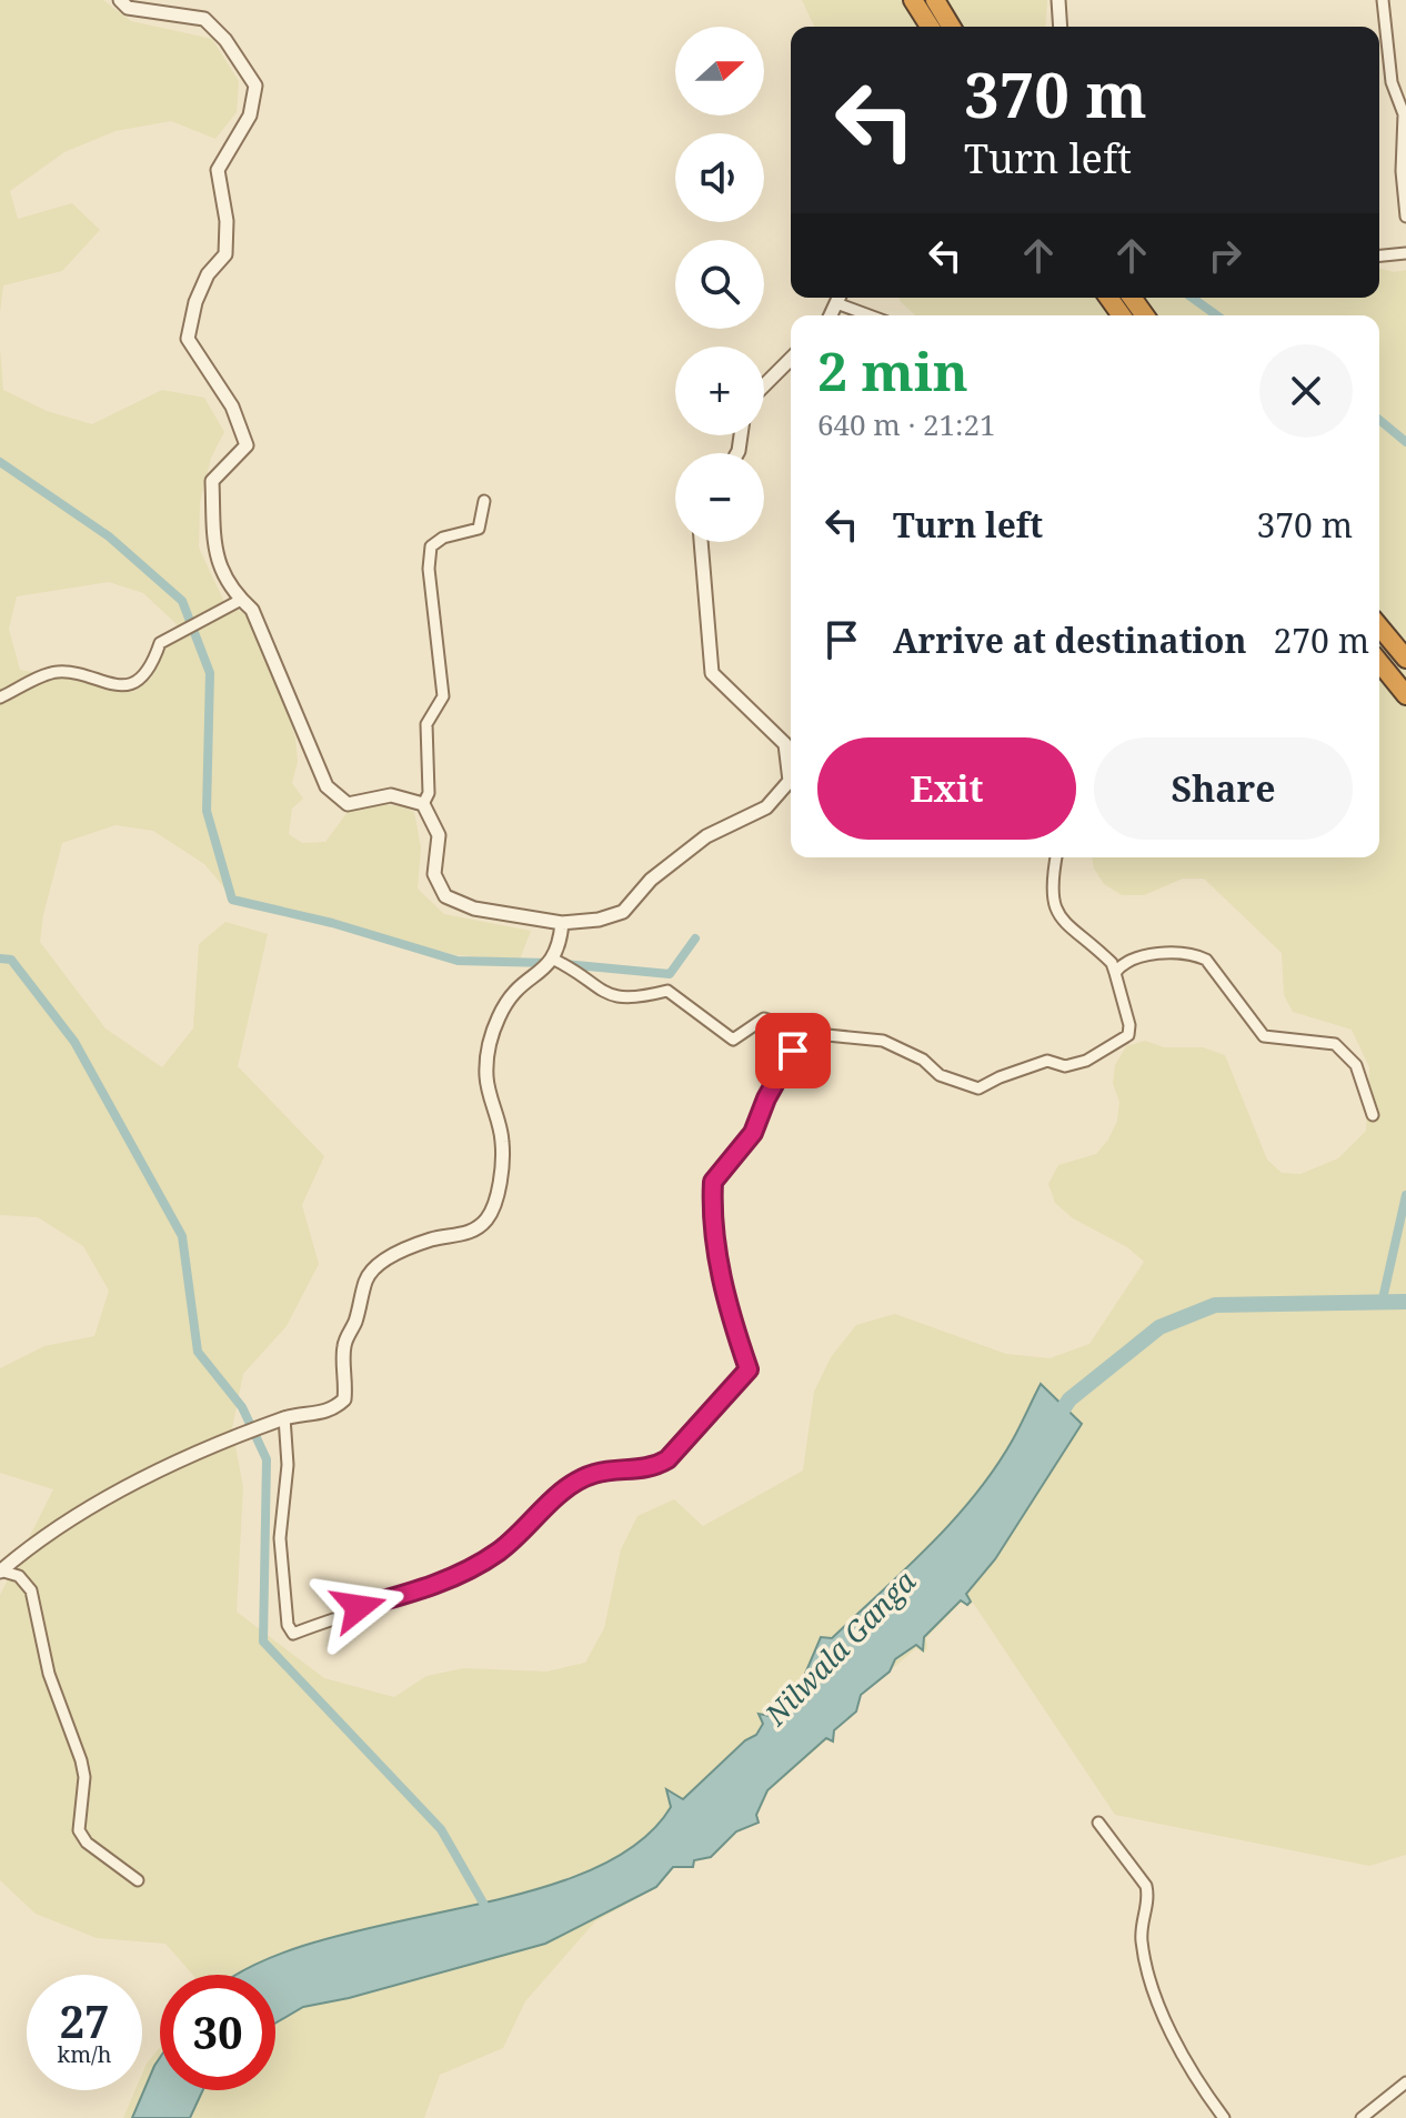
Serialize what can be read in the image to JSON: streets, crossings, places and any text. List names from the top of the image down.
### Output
{
  "water": ["Nilwala Ganga"],
  "north": "right",
  "page": {
    "map_buttons": ["+", "−"],
    "turn": ["370 m", "Turn left"],
    "heading": ["2 min", "640 m · 21:21"],
    "list": [
      {
        "name": "Turn left",
        "value": "370 m"
      },
      {
        "name": "Arrive at destination",
        "value": "270 m"
      }
    ],
    "buttons": ["Exit", "Share"],
    "speed": "27 km/h",
    "limit": "30"
  }
}
